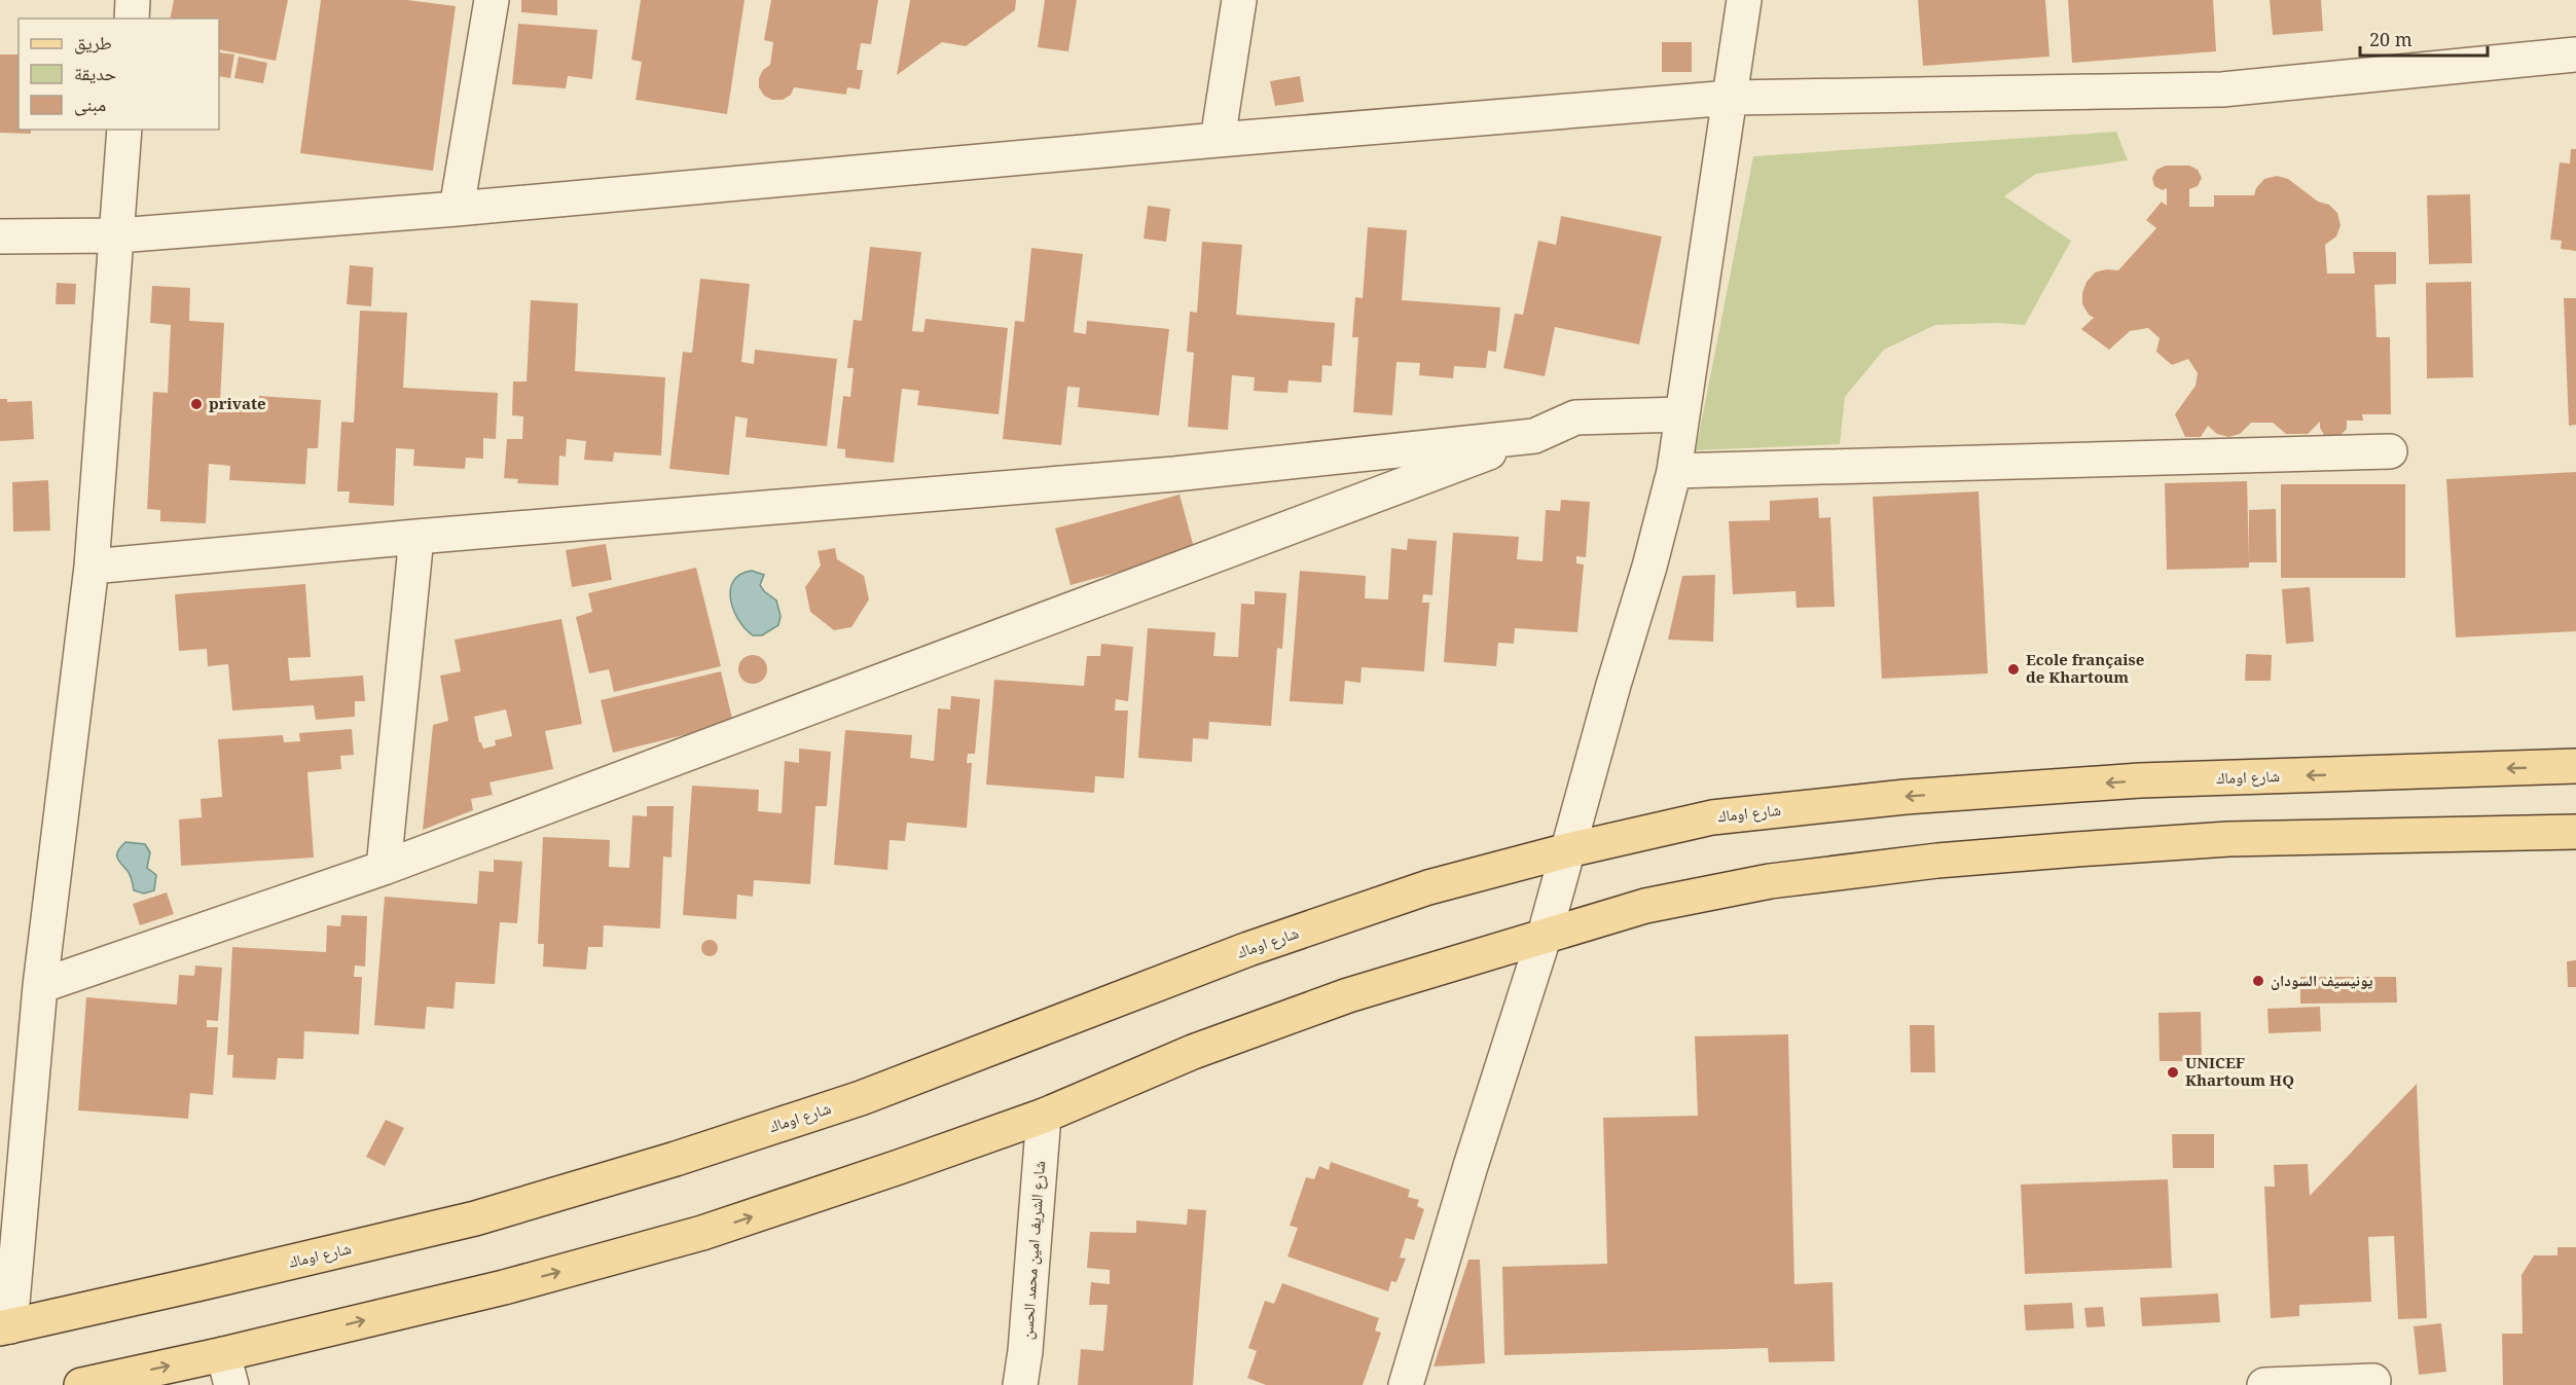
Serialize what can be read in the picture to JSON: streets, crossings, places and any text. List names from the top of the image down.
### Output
{
  "streets": {
    "main road": ["شارع اوماك"],
    "street": ["شارع الشريف امين محمد الحسن"]
  },
  "places": [
    "private",
    "Ecole française de Khartoum",
    "يونيسيف السودان",
    "UNICEF Khartoum HQ"
  ],
  "legend": ["طريق", "حديقة", "مبنى"],
  "scale_bar": "20 m"
}
